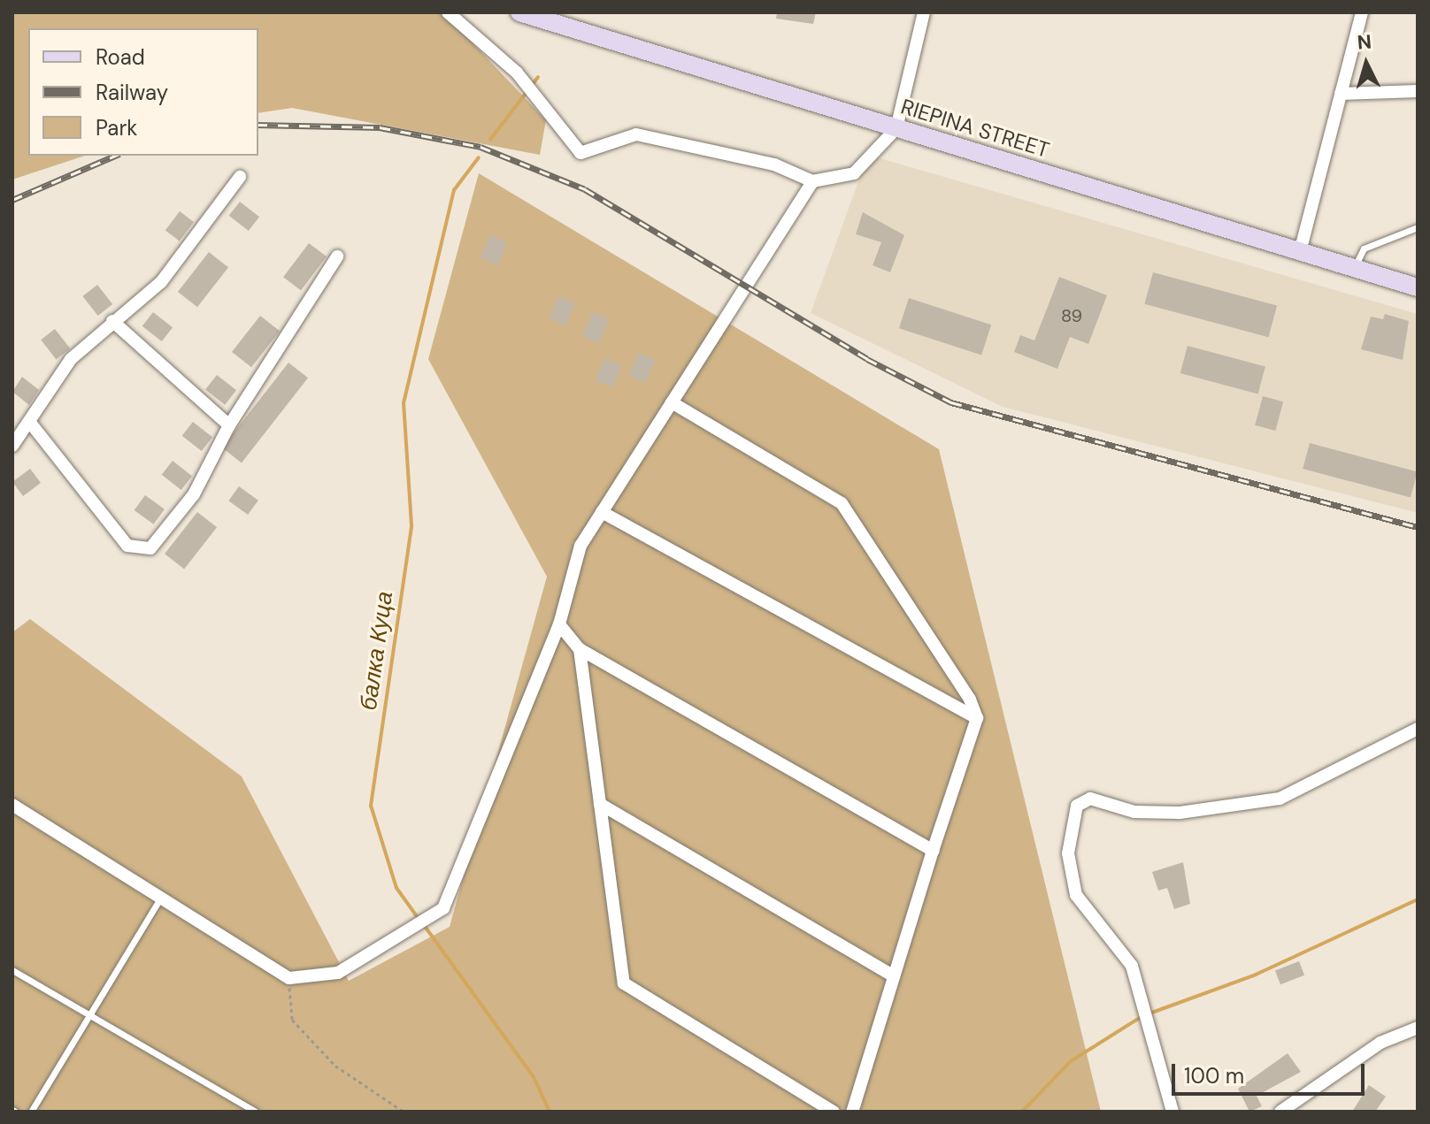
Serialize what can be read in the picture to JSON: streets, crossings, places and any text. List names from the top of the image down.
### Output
{
  "streets": {
    "street": ["RIEPINA STREET"]
  },
  "water": ["балка Куца"],
  "house_numbers": ["89"],
  "legend": ["Road", "Railway", "Park"],
  "scale_bar": "100 m",
  "north": "top"
}
